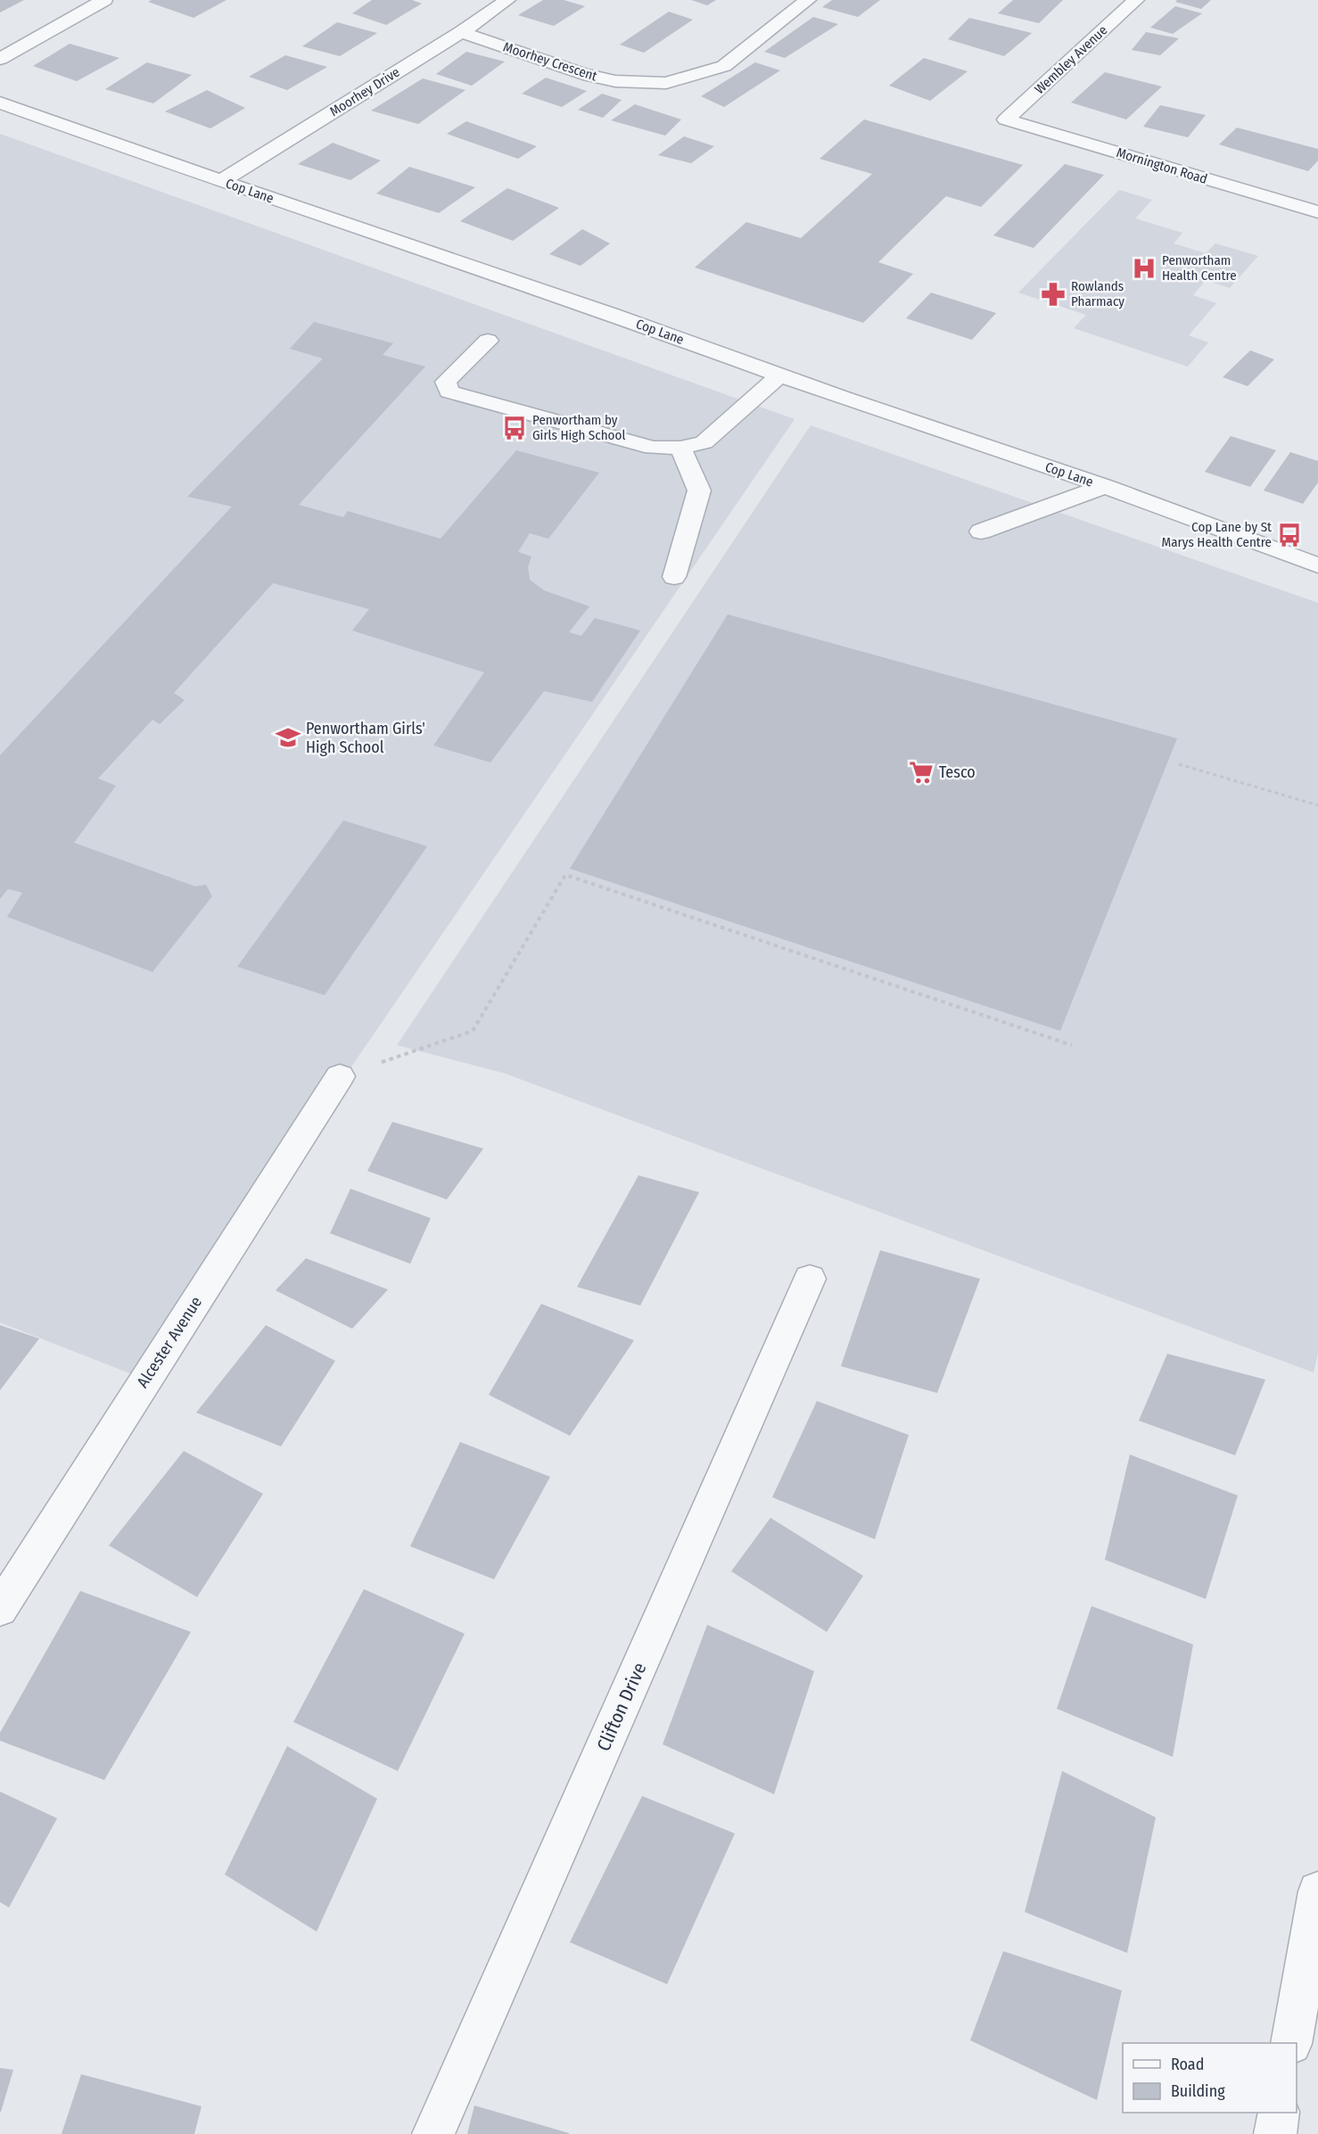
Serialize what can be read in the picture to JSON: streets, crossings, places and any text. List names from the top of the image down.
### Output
{
  "streets": {
    "street": [
      "Wembley Avenue",
      "Moorhey Crescent",
      "Moorhey Drive",
      "Mornington Road",
      "Cop Lane",
      "Alcester Avenue",
      "Clifton Drive"
    ]
  },
  "crossings": [
    ["Wembley Avenue", "Mornington Road"],
    ["Moorhey Crescent", "Moorhey Drive"],
    ["Moorhey Drive", "Cop Lane"]
  ],
  "places": {
    "hospital": ["Penwortham Health Centre"],
    "pharmacy": ["Rowlands Pharmacy"],
    "bus stop": ["Penwortham by Girls High School", "Cop Lane by St Marys Health Centre"],
    "school or university": ["Penwortham Girls' High School"],
    "supermarket": ["Tesco"]
  },
  "legend": ["Road", "Building"]
}
